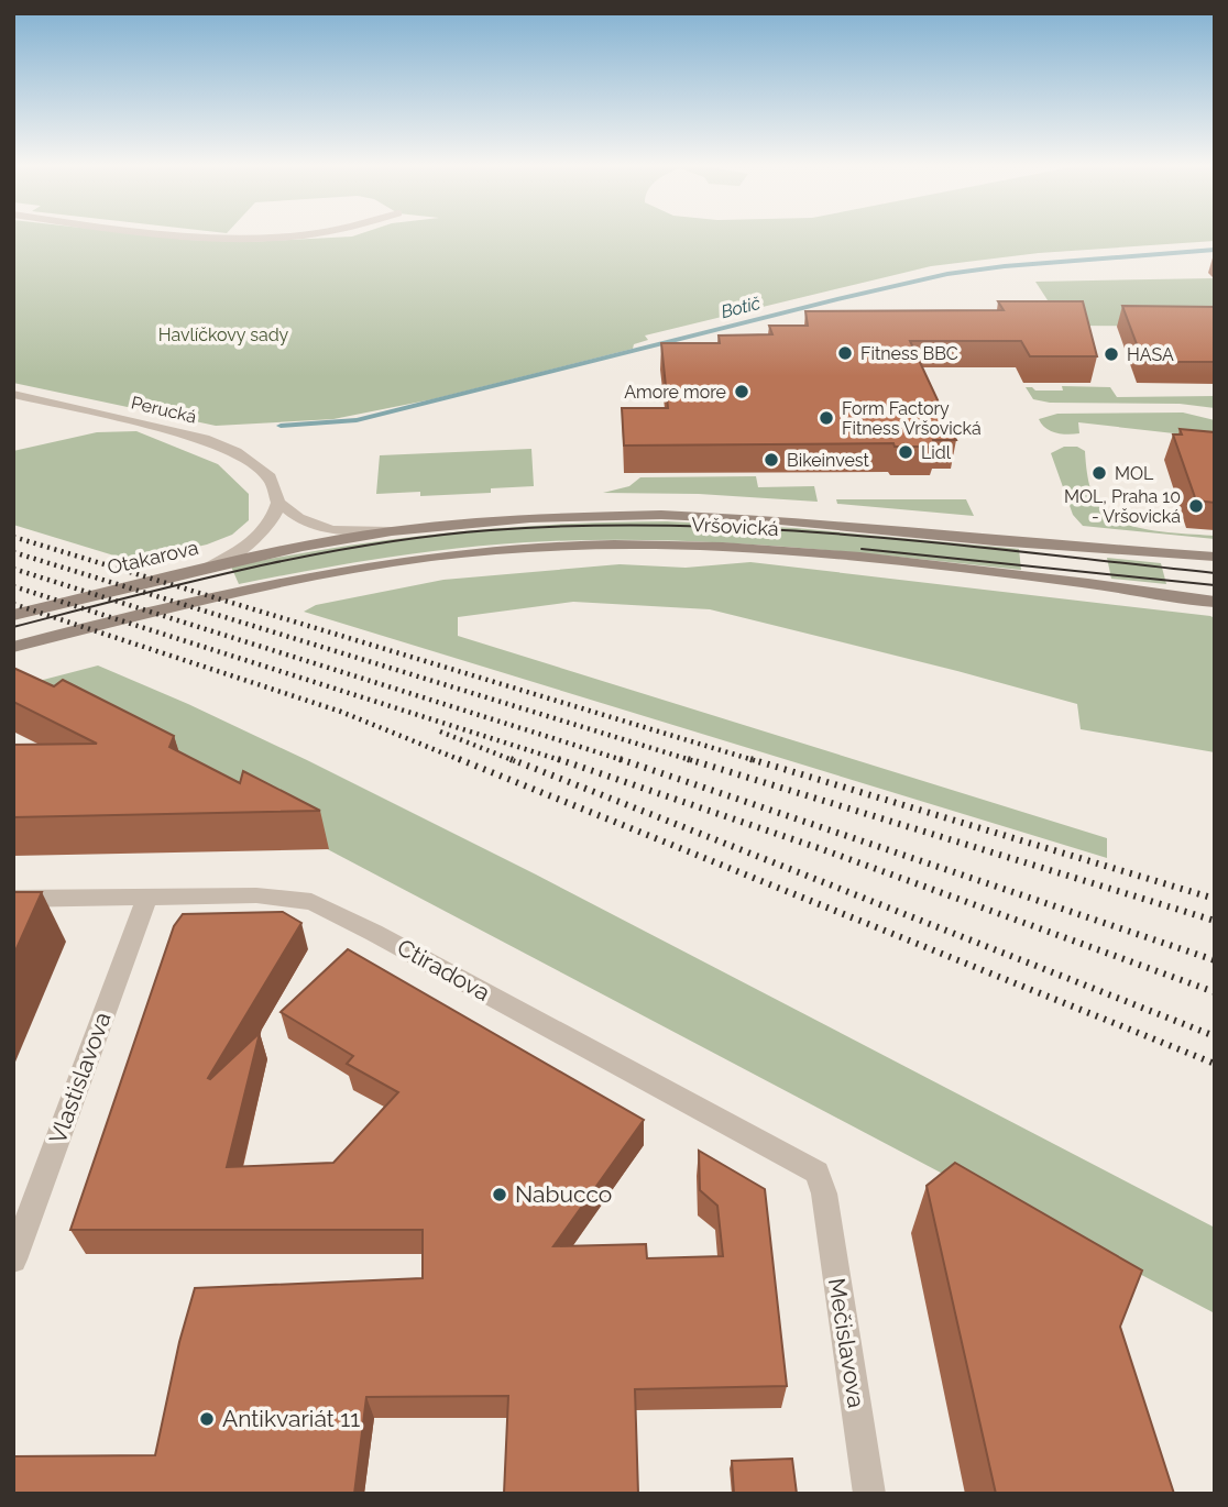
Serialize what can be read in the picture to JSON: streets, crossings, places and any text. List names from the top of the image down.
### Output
{
  "streets": {
    "main road": ["Vršovická", "Otakarova"],
    "street": [
      "Perucká",
      "Ctiradova",
      "Vlastislavova",
      "Mečislavova"
    ]
  },
  "crossings": [
    ["Vršovická", "Otakarova"],
    ["Ctiradova", "Vlastislavova"],
    ["Ctiradova", "Mečislavova"]
  ],
  "water": ["Botič"],
  "parks": ["Havlíčkovy sady"],
  "places": [
    "Fitness BBC",
    "HASA",
    "Amore more",
    "Form Factory Fitness Vršovická",
    "Lidl",
    "Bikeinvest",
    "MOL",
    "MOL, Praha 10 - Vršovická",
    "Nabucco",
    "Antikvariát 11"
  ]
}
